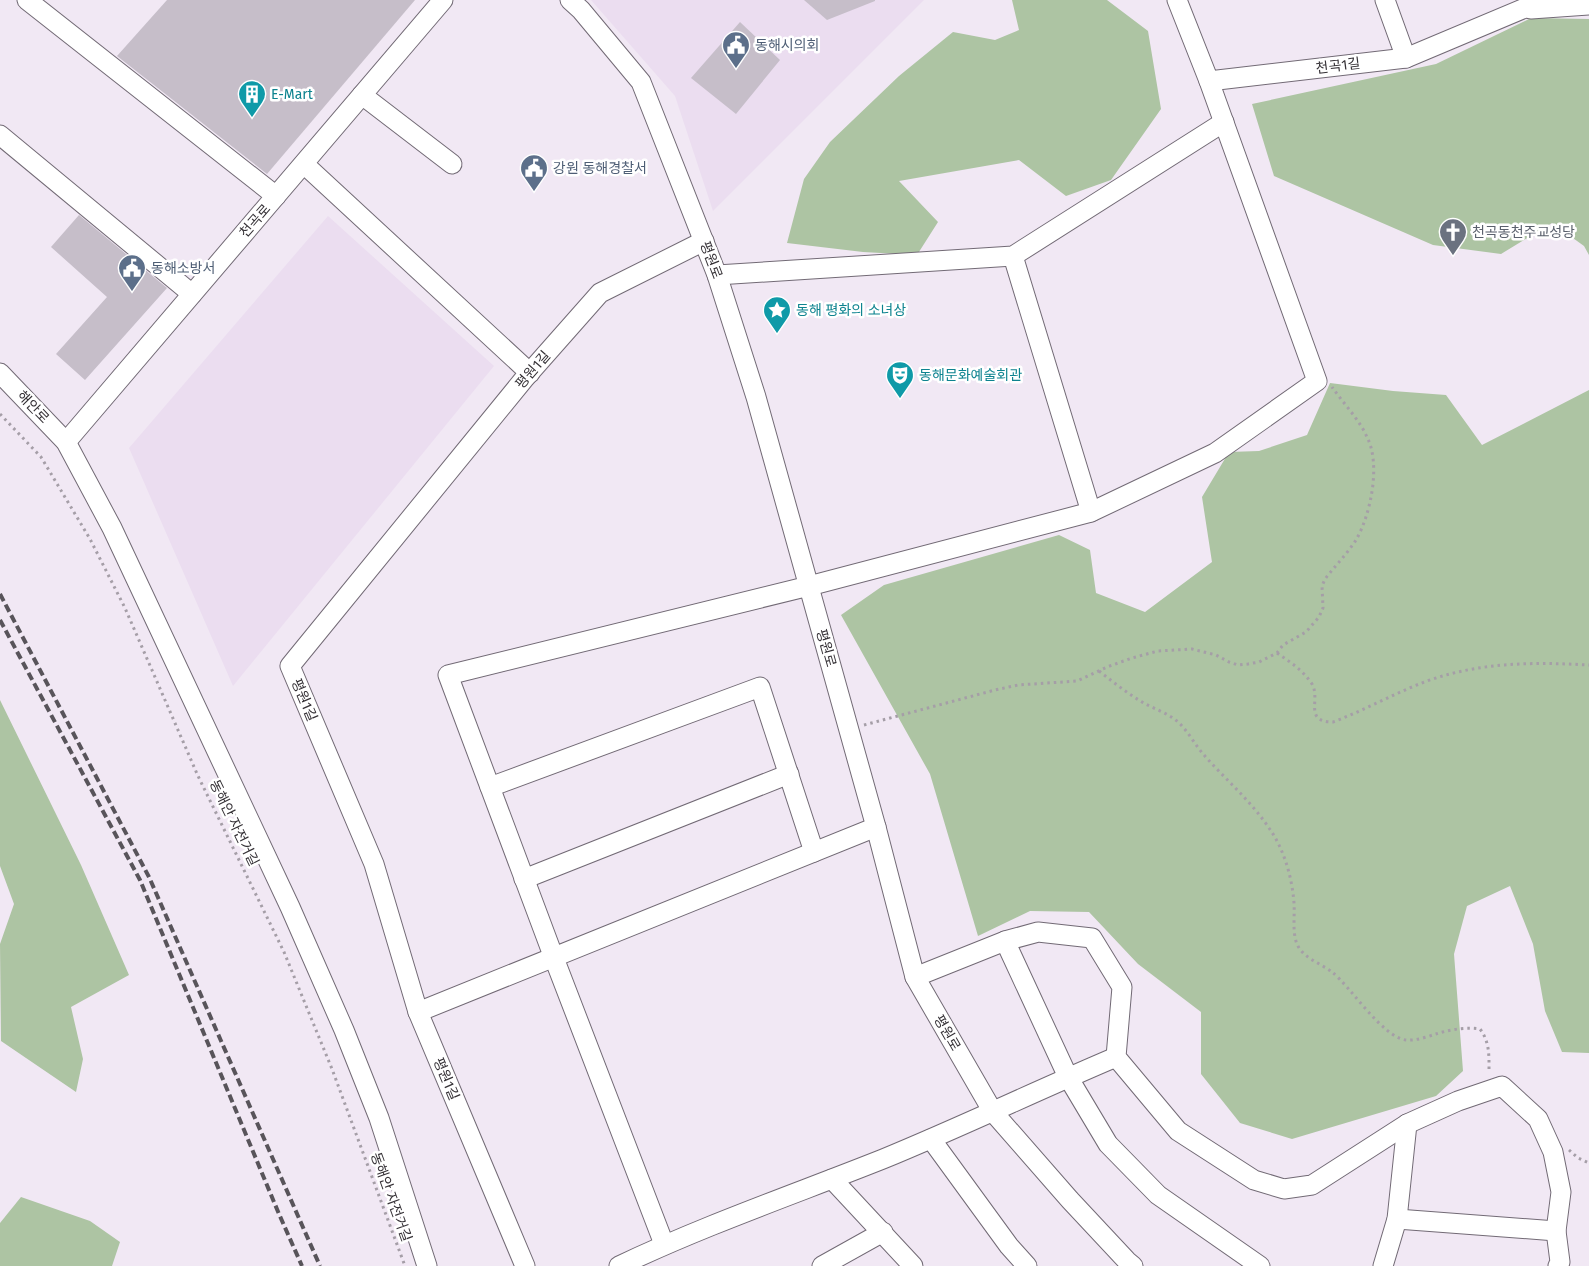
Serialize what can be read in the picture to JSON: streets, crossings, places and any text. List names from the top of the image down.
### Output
{
  "streets": {
    "street": [
      "천곡1길",
      "천곡로",
      "평원로",
      "평원1길",
      "해안로"
    ],
    "path": ["동해안 자전거길"]
  },
  "crossings": [
    ["천곡로", "해안로"],
    ["평원로", "평원1길"]
  ],
  "places": {
    "public building": ["동해시의회", "강원 동해경찰서", "동해소방서"],
    "building": ["E-Mart"],
    "church": ["천곡동천주교성당"],
    "place": ["동해 평화의 소녀상"],
    "theatre": ["동해문화예술회관"]
  }
}
